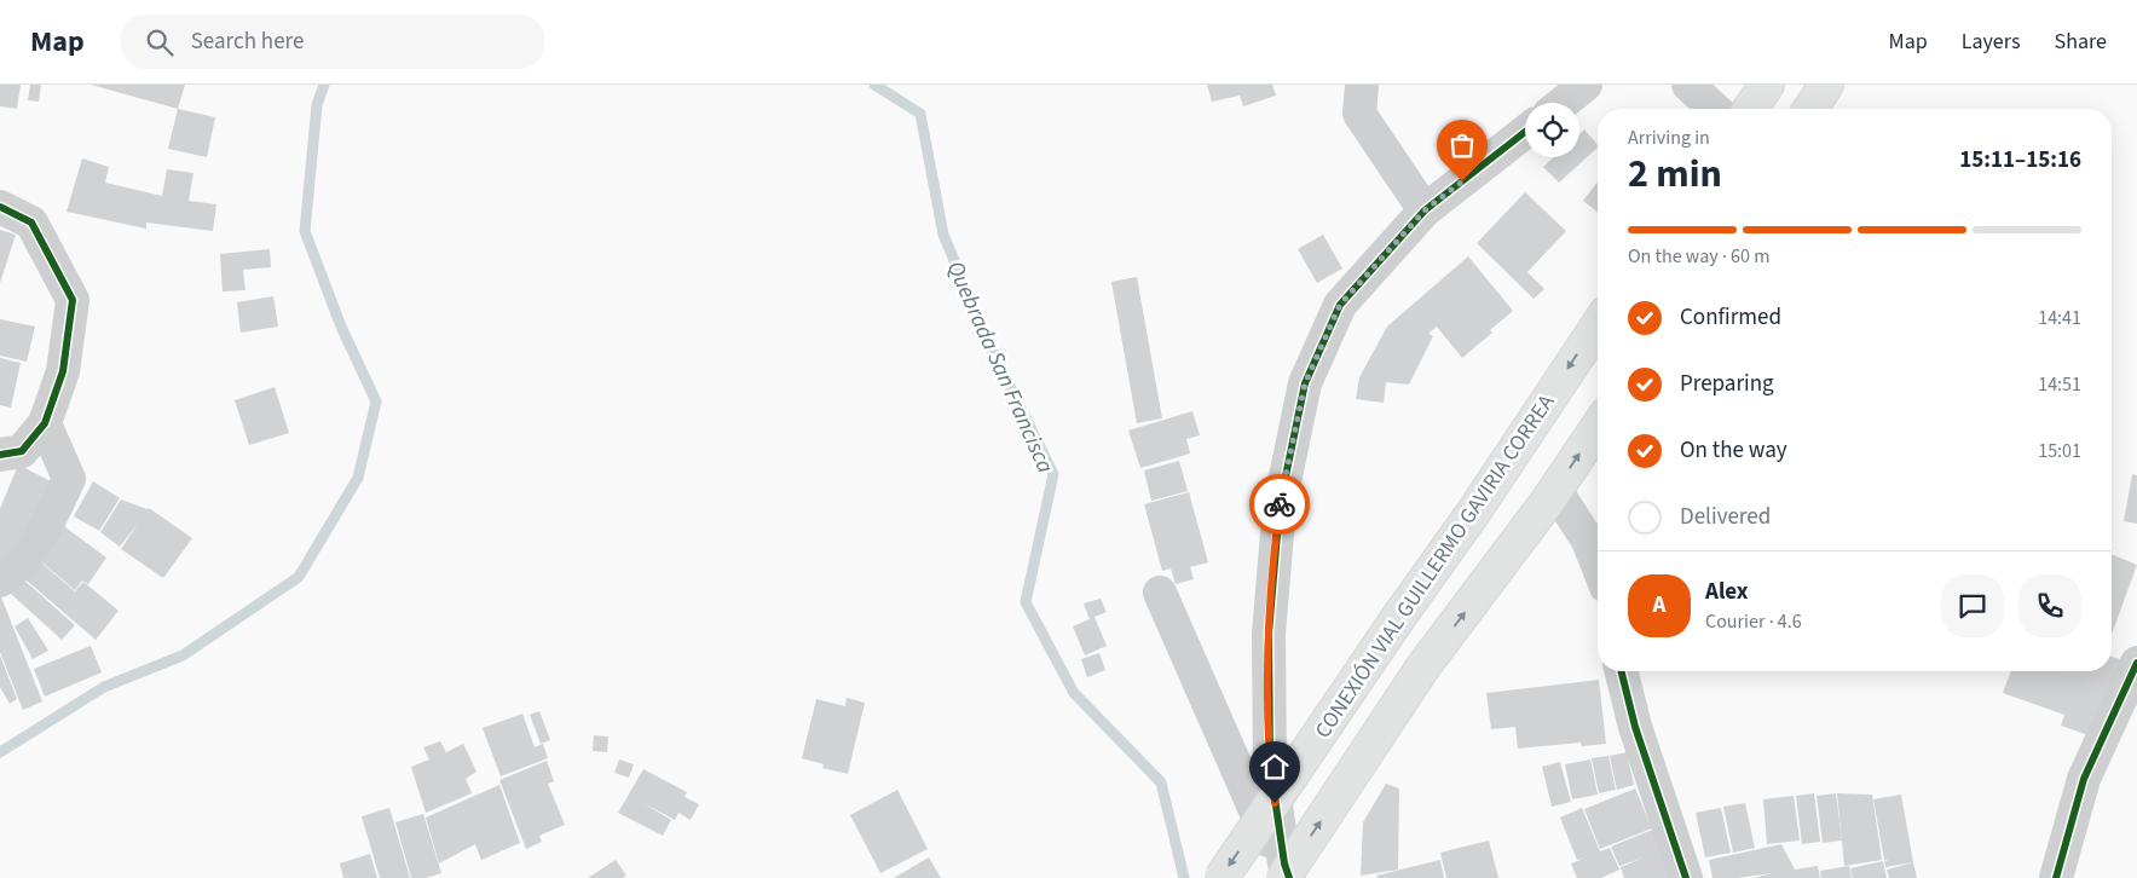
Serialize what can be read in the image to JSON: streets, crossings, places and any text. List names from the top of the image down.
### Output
{
  "streets": {
    "highway": ["CONEXIÓN VIAL GUILLERMO GAVIRIA CORREA"]
  },
  "water": ["Quebrada San Francisca"],
  "page": {
    "header": "Map",
    "search": "Search here",
    "nav": ["Map", "Layers", "Share"],
    "heading": ["2 min", "Arriving in", "15:11–15:16"],
    "panel": ["Alex", "Courier · 4.6"],
    "bar": "On the way · 60 m",
    "list": [
      ["Confirmed", "14:41"],
      ["Preparing", "14:51"],
      ["On the way", "15:01"],
      "Delivered"
    ],
    "round": "A"
  }
}
